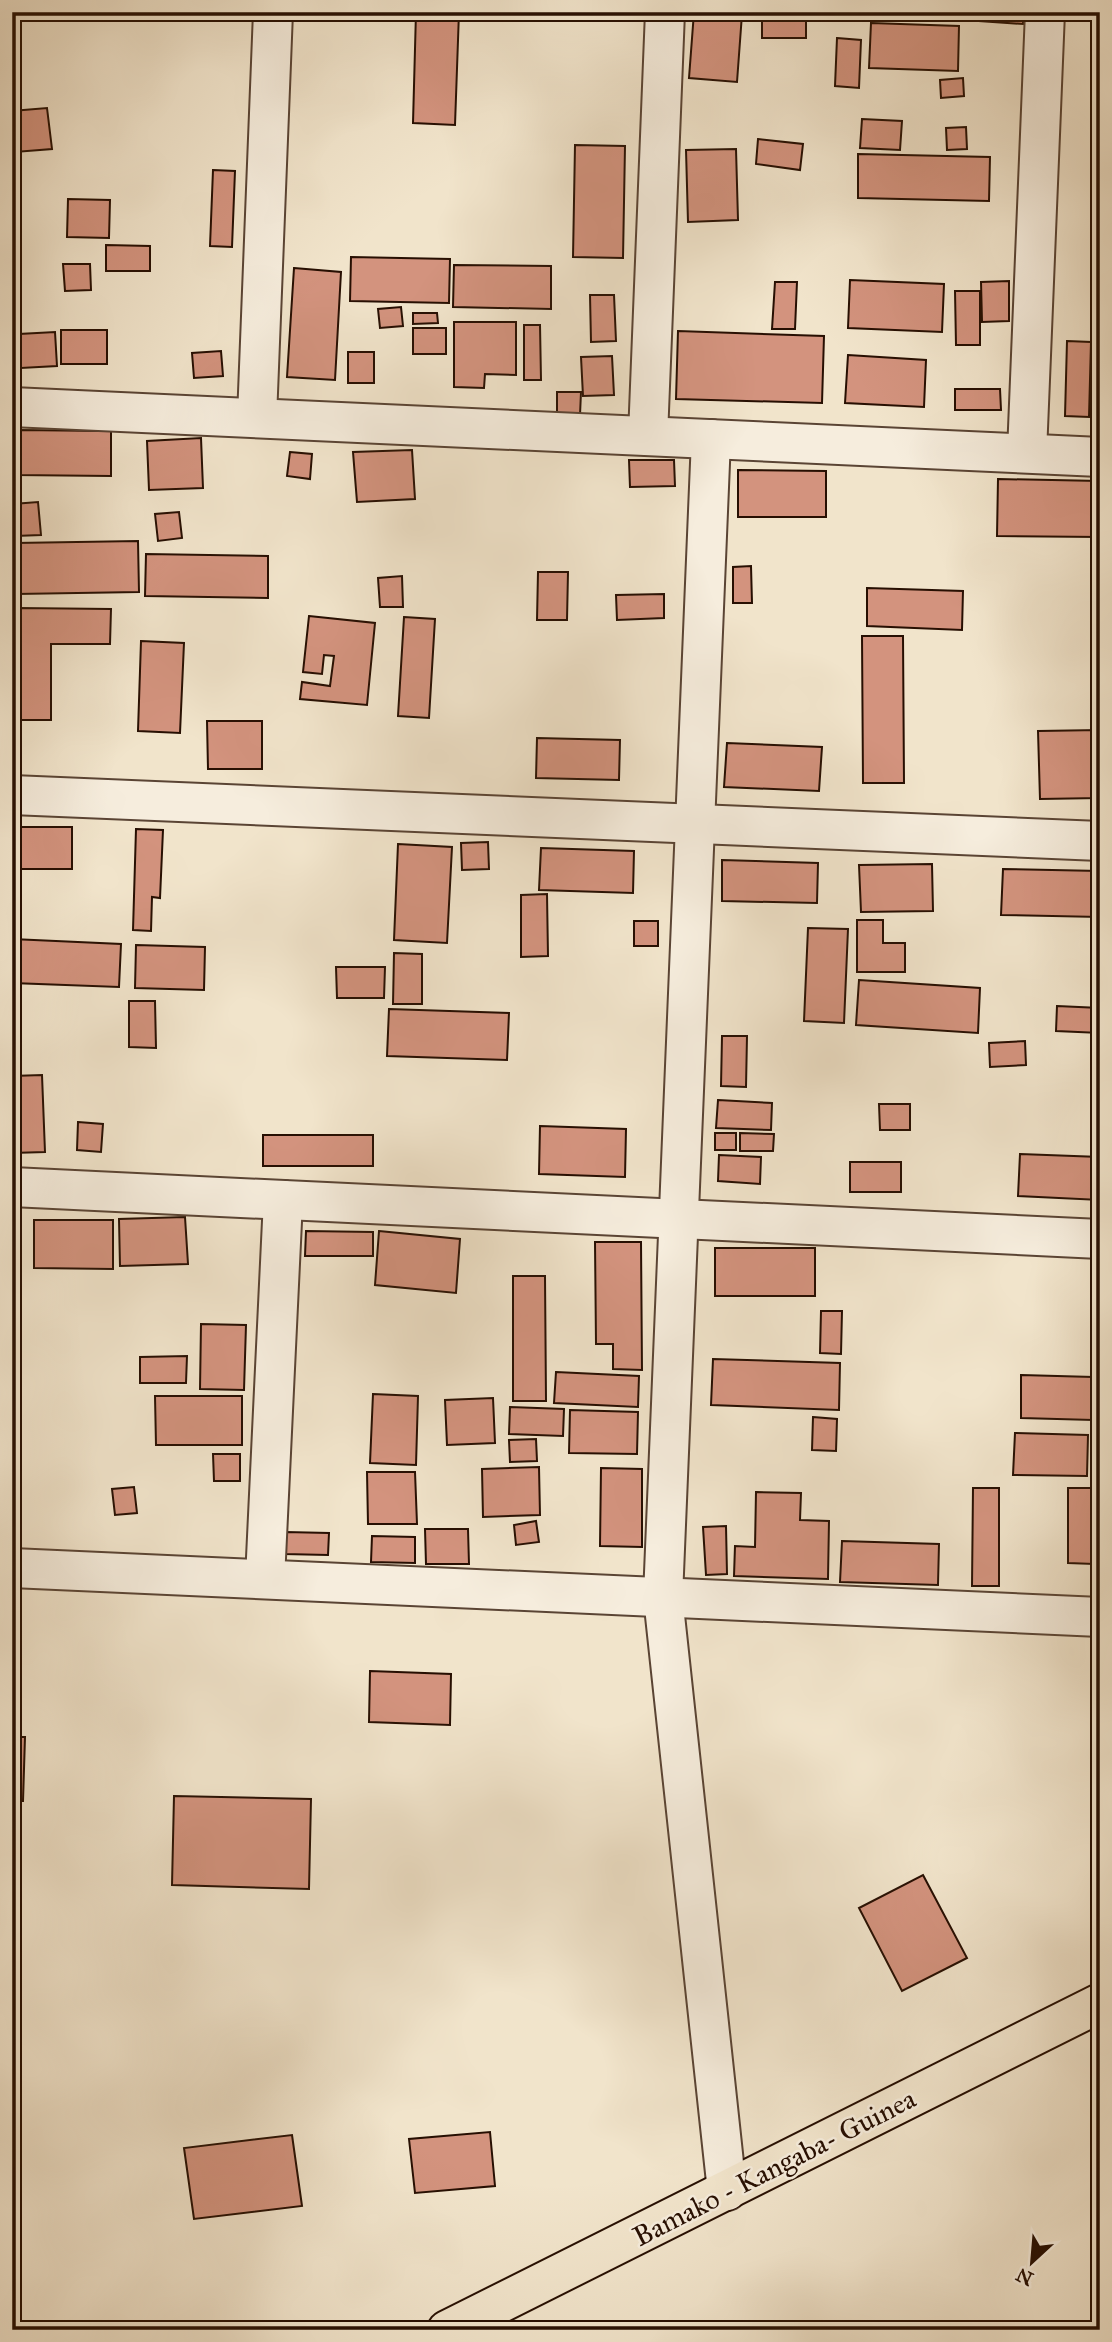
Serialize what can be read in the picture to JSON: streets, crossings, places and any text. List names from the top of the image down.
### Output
{
  "streets": {
    "main road": ["Bamako - Kangaba- Guinea"]
  },
  "north": "bottom left"
}
